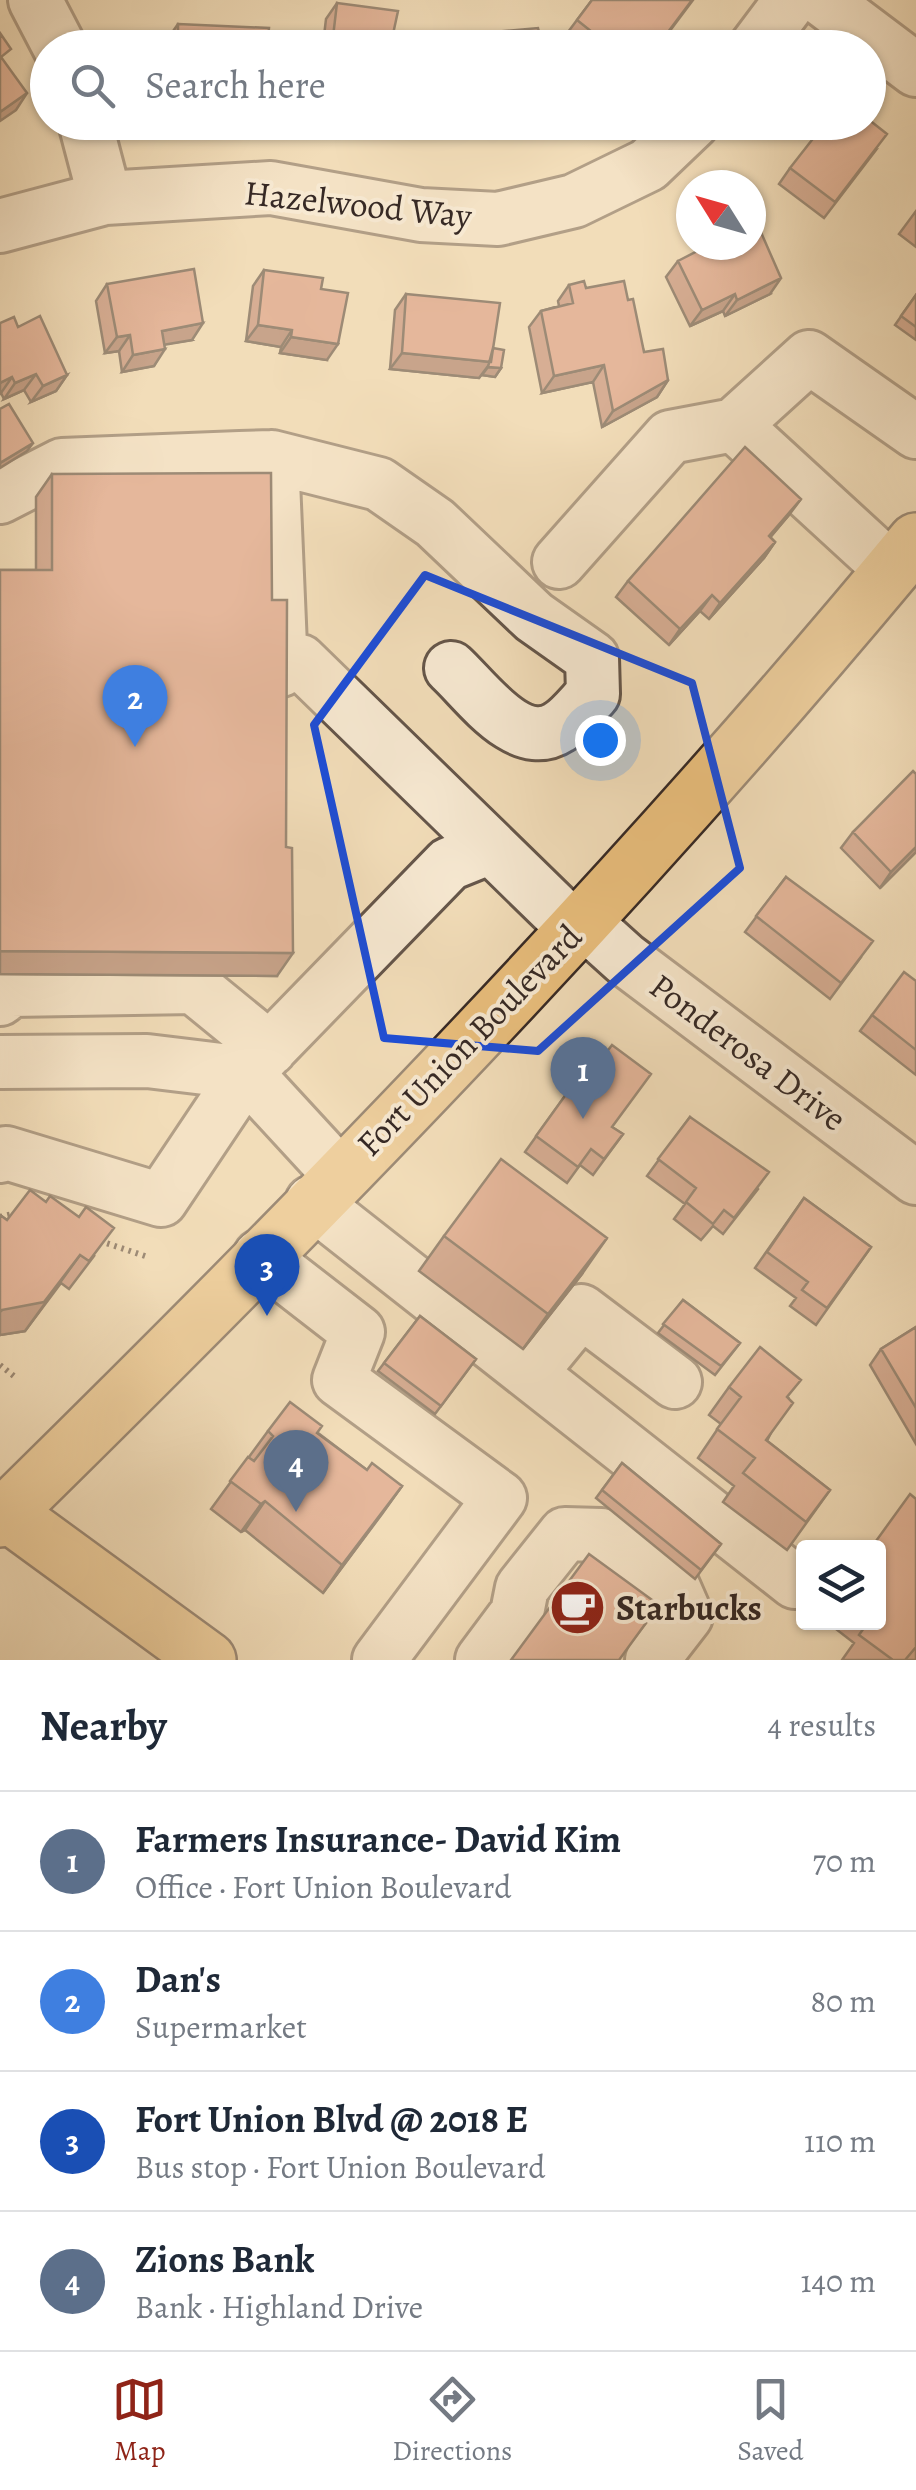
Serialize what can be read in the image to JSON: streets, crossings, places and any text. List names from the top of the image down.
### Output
{
  "streets": {
    "main road": ["Fort Union Boulevard"],
    "street": ["Hazelwood Way", "Ponderosa Drive"]
  },
  "crossings": [
    ["Fort Union Boulevard", "Ponderosa Drive"]
  ],
  "places": {
    "cafe": ["Starbucks"]
  },
  "north": "top left",
  "page": {
    "search": "Search here",
    "pins": [
      "2",
      "1",
      "3",
      "4"
    ],
    "heading": ["Nearby", "4 results"],
    "list": [
      {
        "mark": "1",
        "name": "Farmers Insurance- David Kim",
        "note": "Office · Fort Union Boulevard",
        "value": "70 m"
      },
      {
        "mark": "2",
        "name": "Dan's",
        "note": "Supermarket",
        "value": "80 m"
      },
      {
        "mark": "3",
        "name": "Fort Union Blvd @ 2018 E",
        "note": "Bus stop · Fort Union Boulevard",
        "value": "110 m"
      },
      {
        "mark": "4",
        "name": "Zions Bank",
        "note": "Bank · Highland Drive",
        "value": "140 m"
      }
    ],
    "nav": ["Map", "Directions", "Saved"]
  }
}
